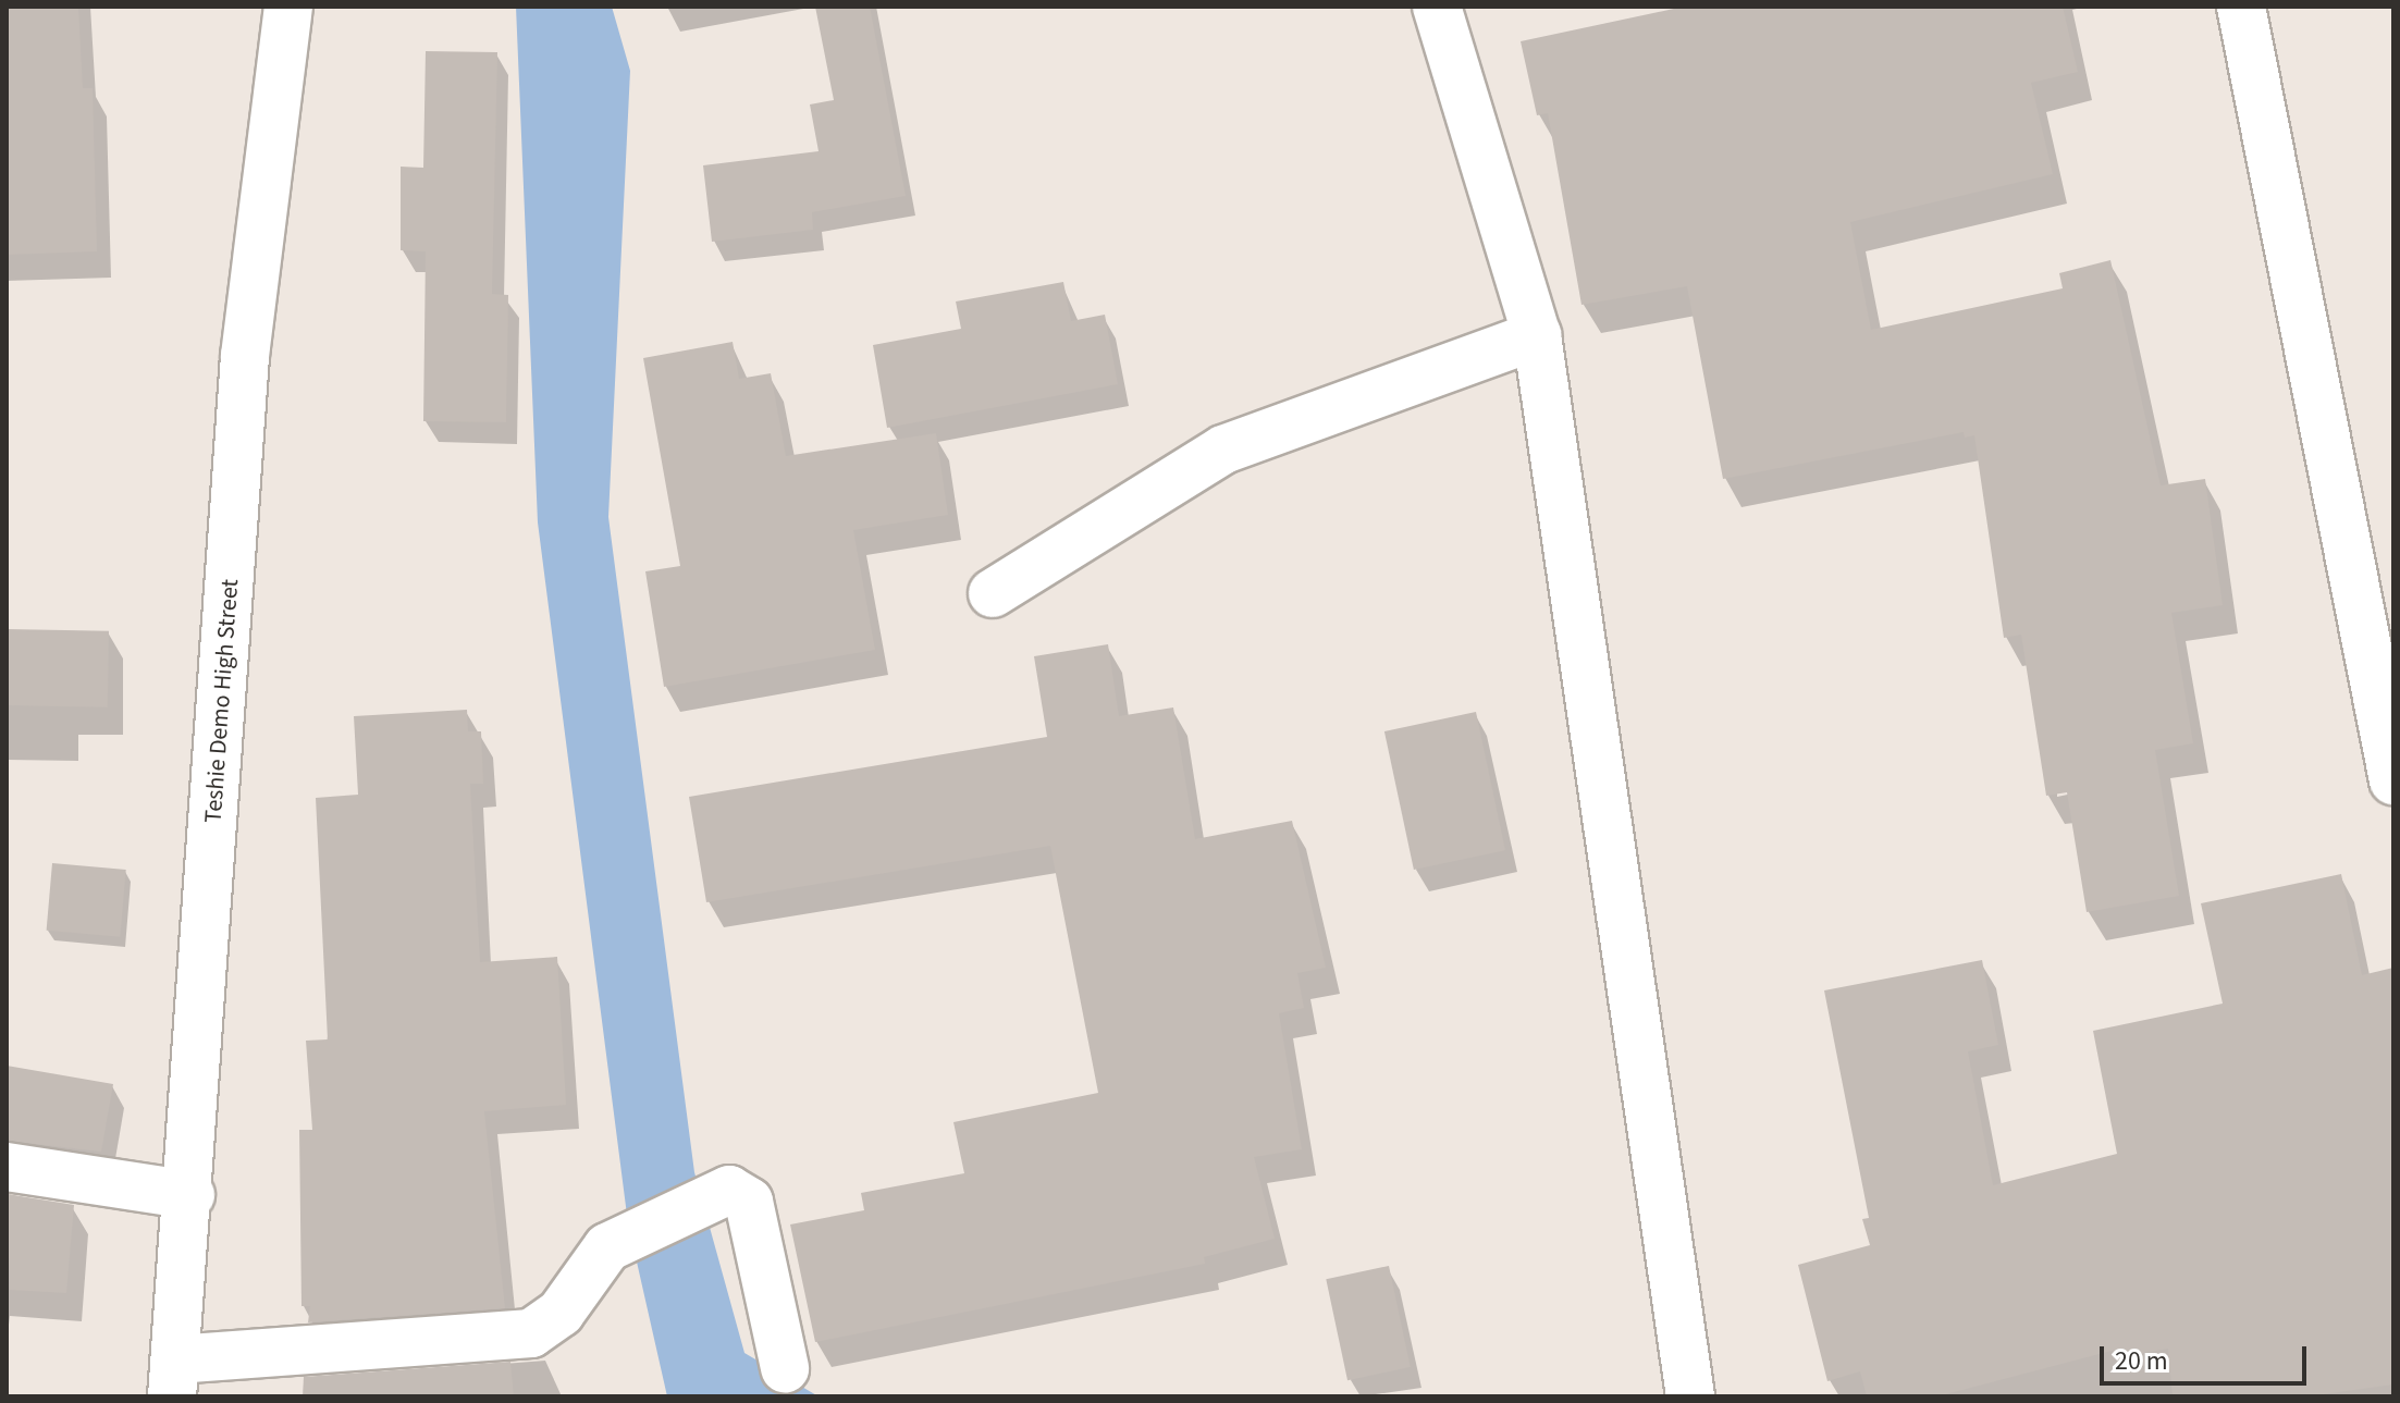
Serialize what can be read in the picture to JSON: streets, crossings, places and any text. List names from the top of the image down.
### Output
{
  "streets": {
    "street": ["Teshie Demo High Street"]
  },
  "scale_bar": "20 m"
}
